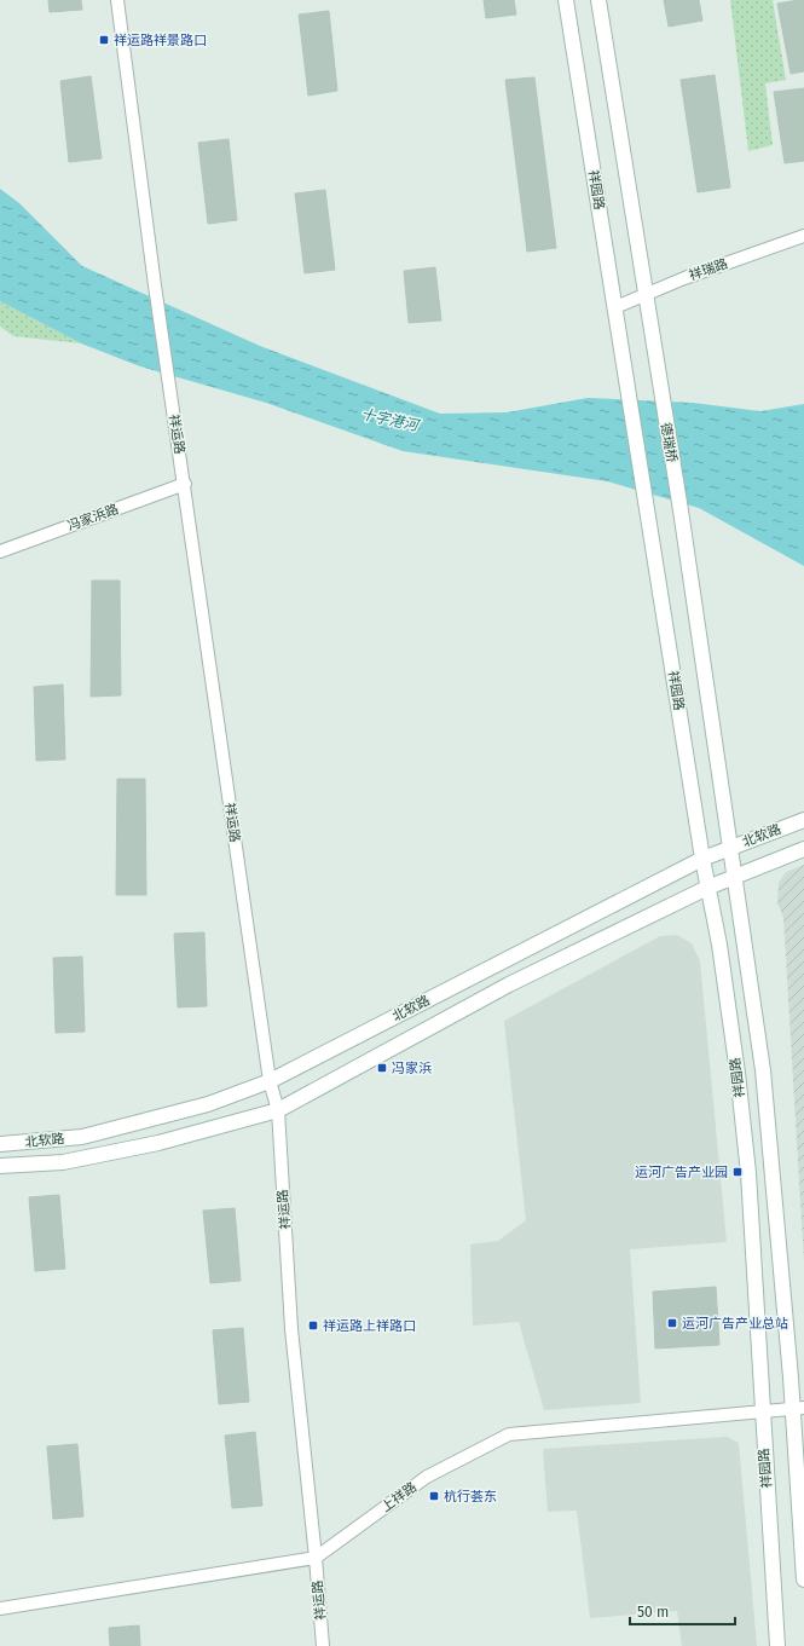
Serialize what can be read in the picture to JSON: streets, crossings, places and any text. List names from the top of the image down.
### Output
{
  "streets": {
    "main road": ["祥园路", "德瑞桥", "北软路"],
    "street": [
      "祥瑞路",
      "祥运路",
      "冯家浜路",
      "上祥路"
    ]
  },
  "crossings": [
    ["祥园路", "祥瑞路"],
    ["祥园路", "德瑞桥"],
    ["祥园路", "北软路"],
    ["祥园路", "上祥路"],
    ["祥瑞路", "德瑞桥"],
    ["祥运路", "冯家浜路"],
    ["祥运路", "北软路"],
    ["祥运路", "上祥路"]
  ],
  "water": ["十字港河"],
  "places": {
    "transit": [
      "祥运路祥景路口",
      "冯家浜",
      "运河广告产业园",
      "运河广告产业总站",
      "祥运路上祥路口",
      "杭行荟东"
    ]
  },
  "scale_bar": "50 m"
}
